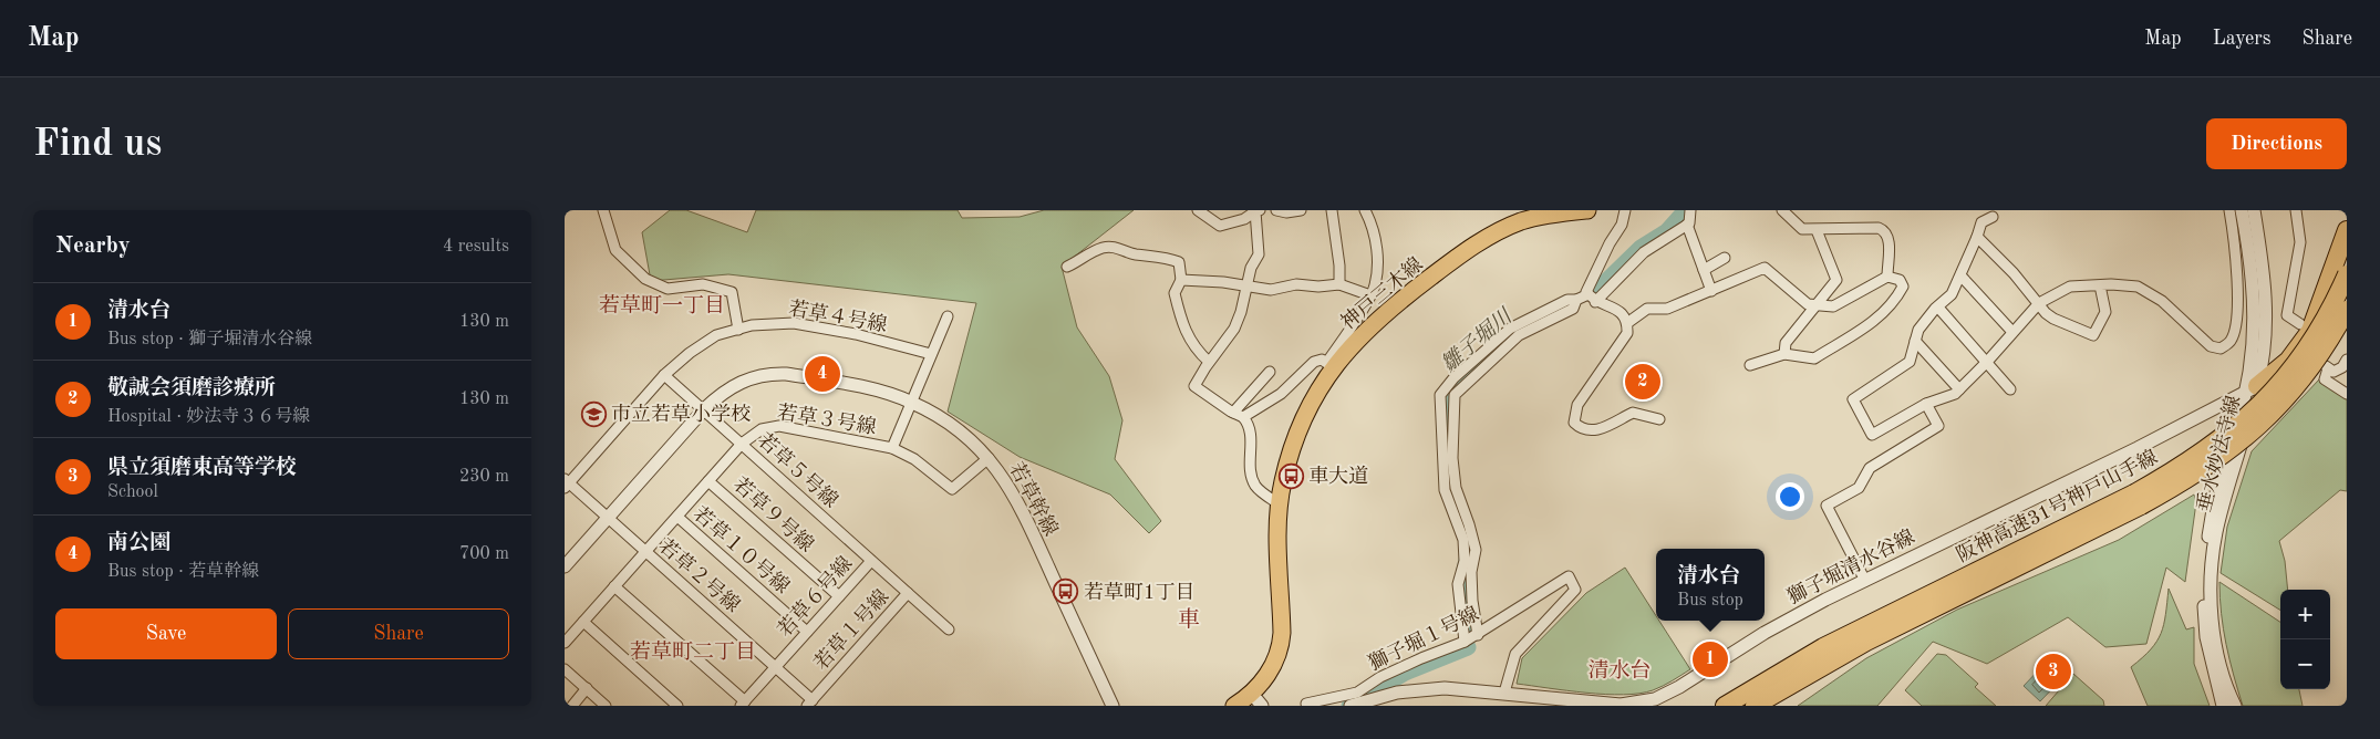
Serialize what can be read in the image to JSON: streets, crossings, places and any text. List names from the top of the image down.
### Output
{
  "streets": {
    "highway": ["阪神高速31号神戸山手線"],
    "main road": ["神戸三木線"],
    "street": [
      "若草４号線",
      "若草３号線",
      "垂水妙法寺線",
      "若草５号線",
      "若草幹線",
      "若草９号線",
      "若草１０号線",
      "獅子堀清水谷線",
      "若草２号線",
      "若草６号線",
      "若草１号線",
      "獅子堀１号線"
    ]
  },
  "crossings": [
    ["若草４号線", "若草５号線"],
    ["若草４号線", "若草２号線"],
    ["若草３号線", "若草５号線"],
    ["若草３号線", "若草幹線"],
    ["若草３号線", "若草９号線"],
    ["若草３号線", "若草１０号線"],
    ["若草３号線", "若草２号線"],
    ["垂水妙法寺線", "獅子堀清水谷線"],
    ["若草５号線", "若草幹線"],
    ["若草５号線", "若草６号線"],
    ["若草５号線", "若草１号線"],
    ["若草幹線", "若草２号線"],
    ["若草９号線", "若草６号線"],
    ["若草１０号線", "若草６号線"],
    ["獅子堀清水谷線", "獅子堀１号線"],
    ["若草２号線", "若草６号線"],
    ["若草２号線", "若草１号線"]
  ],
  "districts": [
    "若草町一丁目",
    "車",
    "若草町二丁目",
    "清水台"
  ],
  "water": ["雛子堀川"],
  "places": {
    "school or university": ["市立若草小学校"],
    "bus stop": ["車大道", "若草町1丁目"]
  },
  "page": {
    "header": "Map",
    "nav": ["Map", "Layers", "Share"],
    "buttons": [
      "Directions",
      ["Save", "Share"]
    ],
    "title": "Find us",
    "heading": ["Nearby", "4 results"],
    "list": [
      {
        "mark": "1",
        "name": "清水台",
        "note": "Bus stop · 獅子堀清水谷線",
        "value": "130 m"
      },
      {
        "mark": "2",
        "name": "敬誠会須磨診療所",
        "note": "Hospital · 妙法寺３６号線",
        "value": "130 m"
      },
      {
        "mark": "3",
        "name": "県立須磨東高等学校",
        "note": "School",
        "value": "230 m"
      },
      {
        "mark": "4",
        "name": "南公園",
        "note": "Bus stop · 若草幹線",
        "value": "700 m"
      }
    ],
    "pins": [
      "4",
      "2",
      "1",
      "3"
    ],
    "popup": ["清水台", "Bus stop"],
    "map_buttons": ["+", "−"]
  }
}
